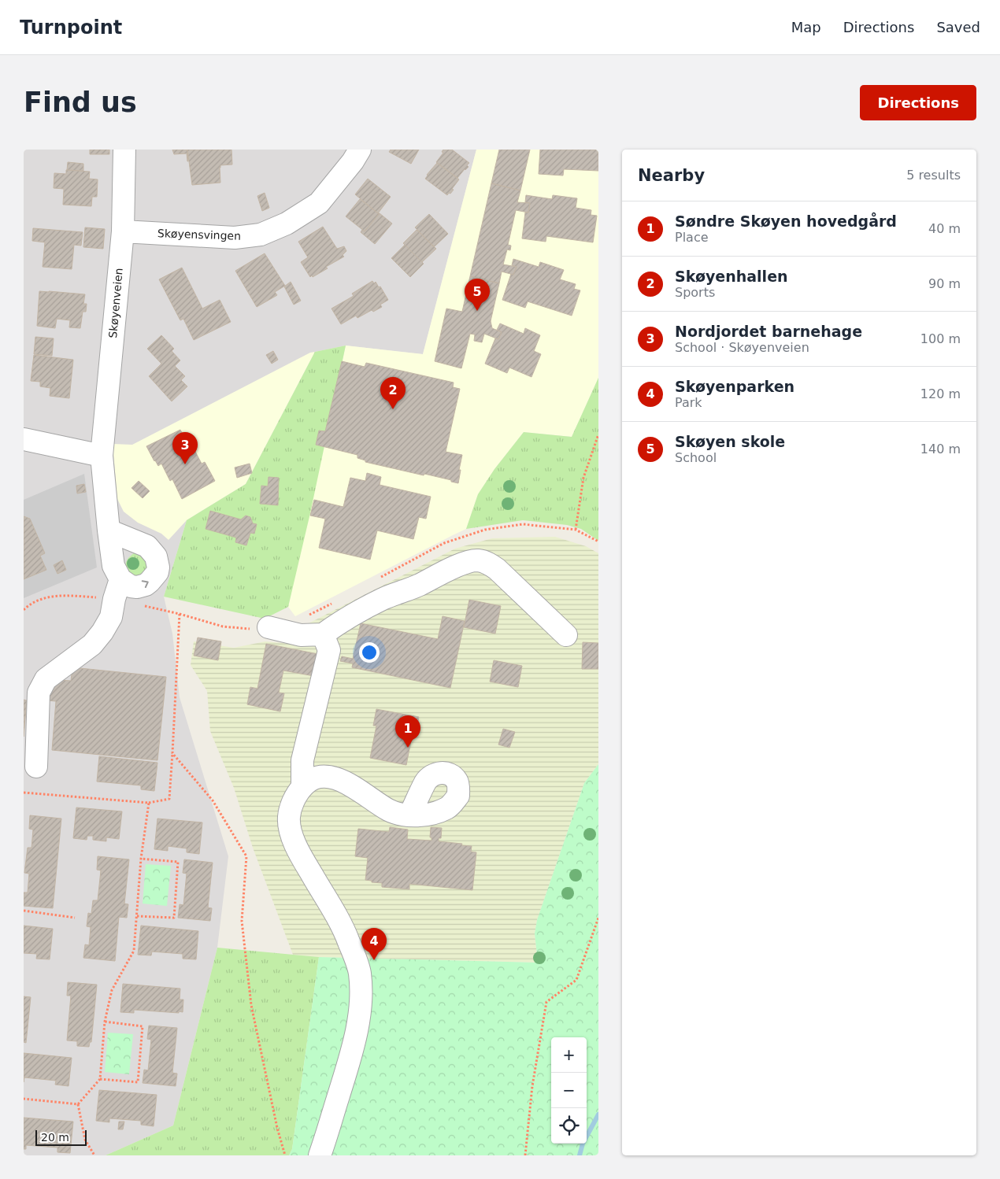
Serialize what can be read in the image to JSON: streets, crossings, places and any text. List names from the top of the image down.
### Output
{
  "streets": {
    "street": ["Skøyensvingen", "Skøyenveien"]
  },
  "crossings": [
    ["Skøyensvingen", "Skøyenveien"]
  ],
  "scale_bar": "20 m",
  "page": {
    "header": "Turnpoint",
    "nav": ["Map", "Directions", "Saved"],
    "buttons": "Directions",
    "title": "Find us",
    "heading": ["Nearby", "5 results"],
    "list": [
      {
        "mark": "1",
        "name": "Søndre Skøyen hovedgård",
        "note": "Place",
        "value": "40 m"
      },
      {
        "mark": "2",
        "name": "Skøyenhallen",
        "note": "Sports",
        "value": "90 m"
      },
      {
        "mark": "3",
        "name": "Nordjordet barnehage",
        "note": "School · Skøyenveien",
        "value": "100 m"
      },
      {
        "mark": "4",
        "name": "Skøyenparken",
        "note": "Park",
        "value": "120 m"
      },
      {
        "mark": "5",
        "name": "Skøyen skole",
        "note": "School",
        "value": "140 m"
      }
    ],
    "pins": [
      "5",
      "2",
      "3",
      "1",
      "4"
    ],
    "map_buttons": ["+", "−"],
    "scale": "20 m"
  }
}
